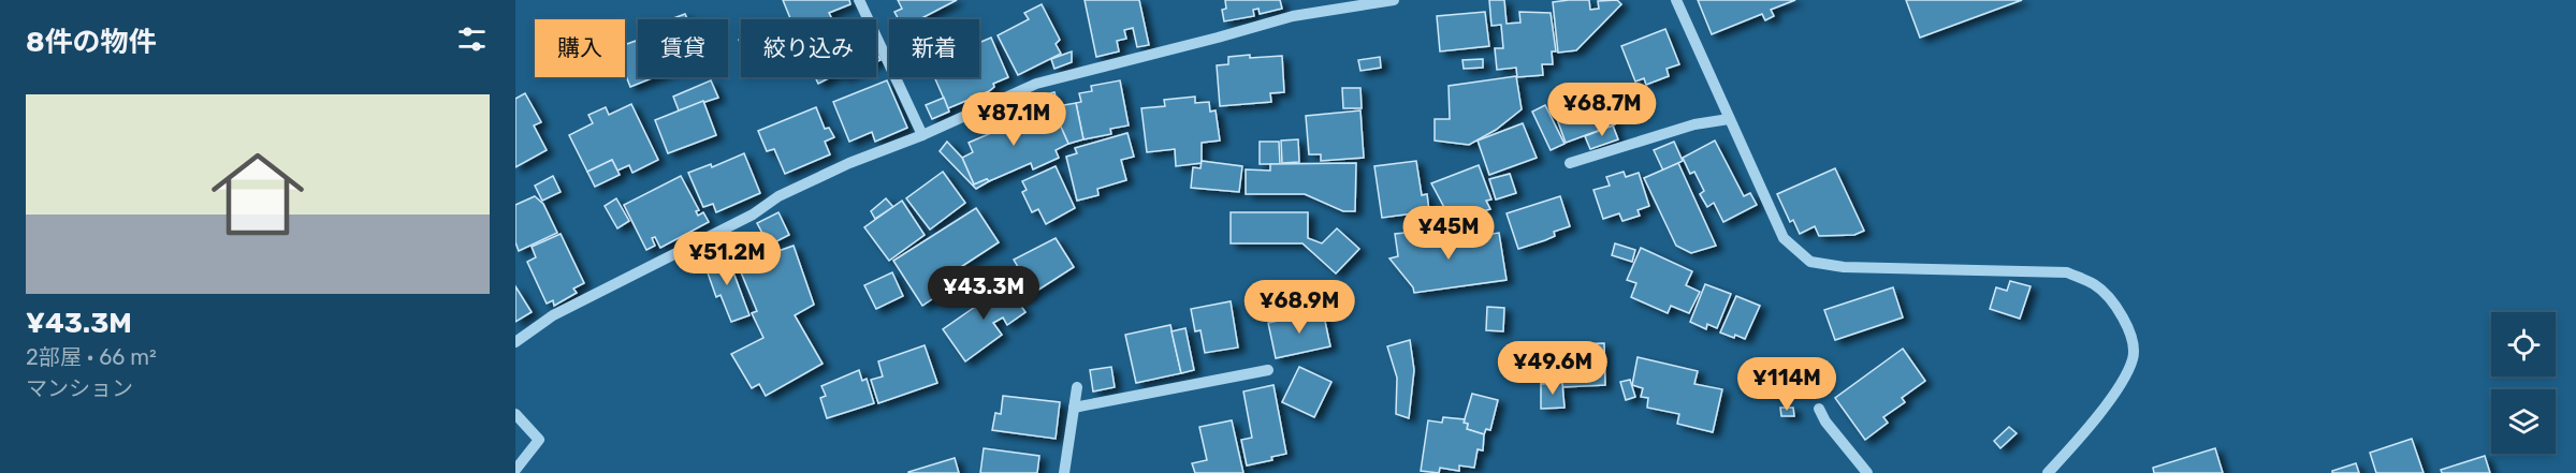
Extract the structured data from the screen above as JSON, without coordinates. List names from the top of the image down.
{
  "page": {
    "heading": "8件の物件",
    "chip": [
      "購入",
      "賃貸",
      "絞り込み",
      "新着"
    ],
    "list": [
      {
        "name": "¥43.3M",
        "note": "2部屋 · 66 m² · マンション"
      }
    ],
    "price": [
      "¥68.7M",
      "¥87.1M",
      "¥45M",
      "¥51.2M",
      "¥43.3M",
      "¥68.9M",
      "¥49.6M",
      "¥114M"
    ]
  }
}
